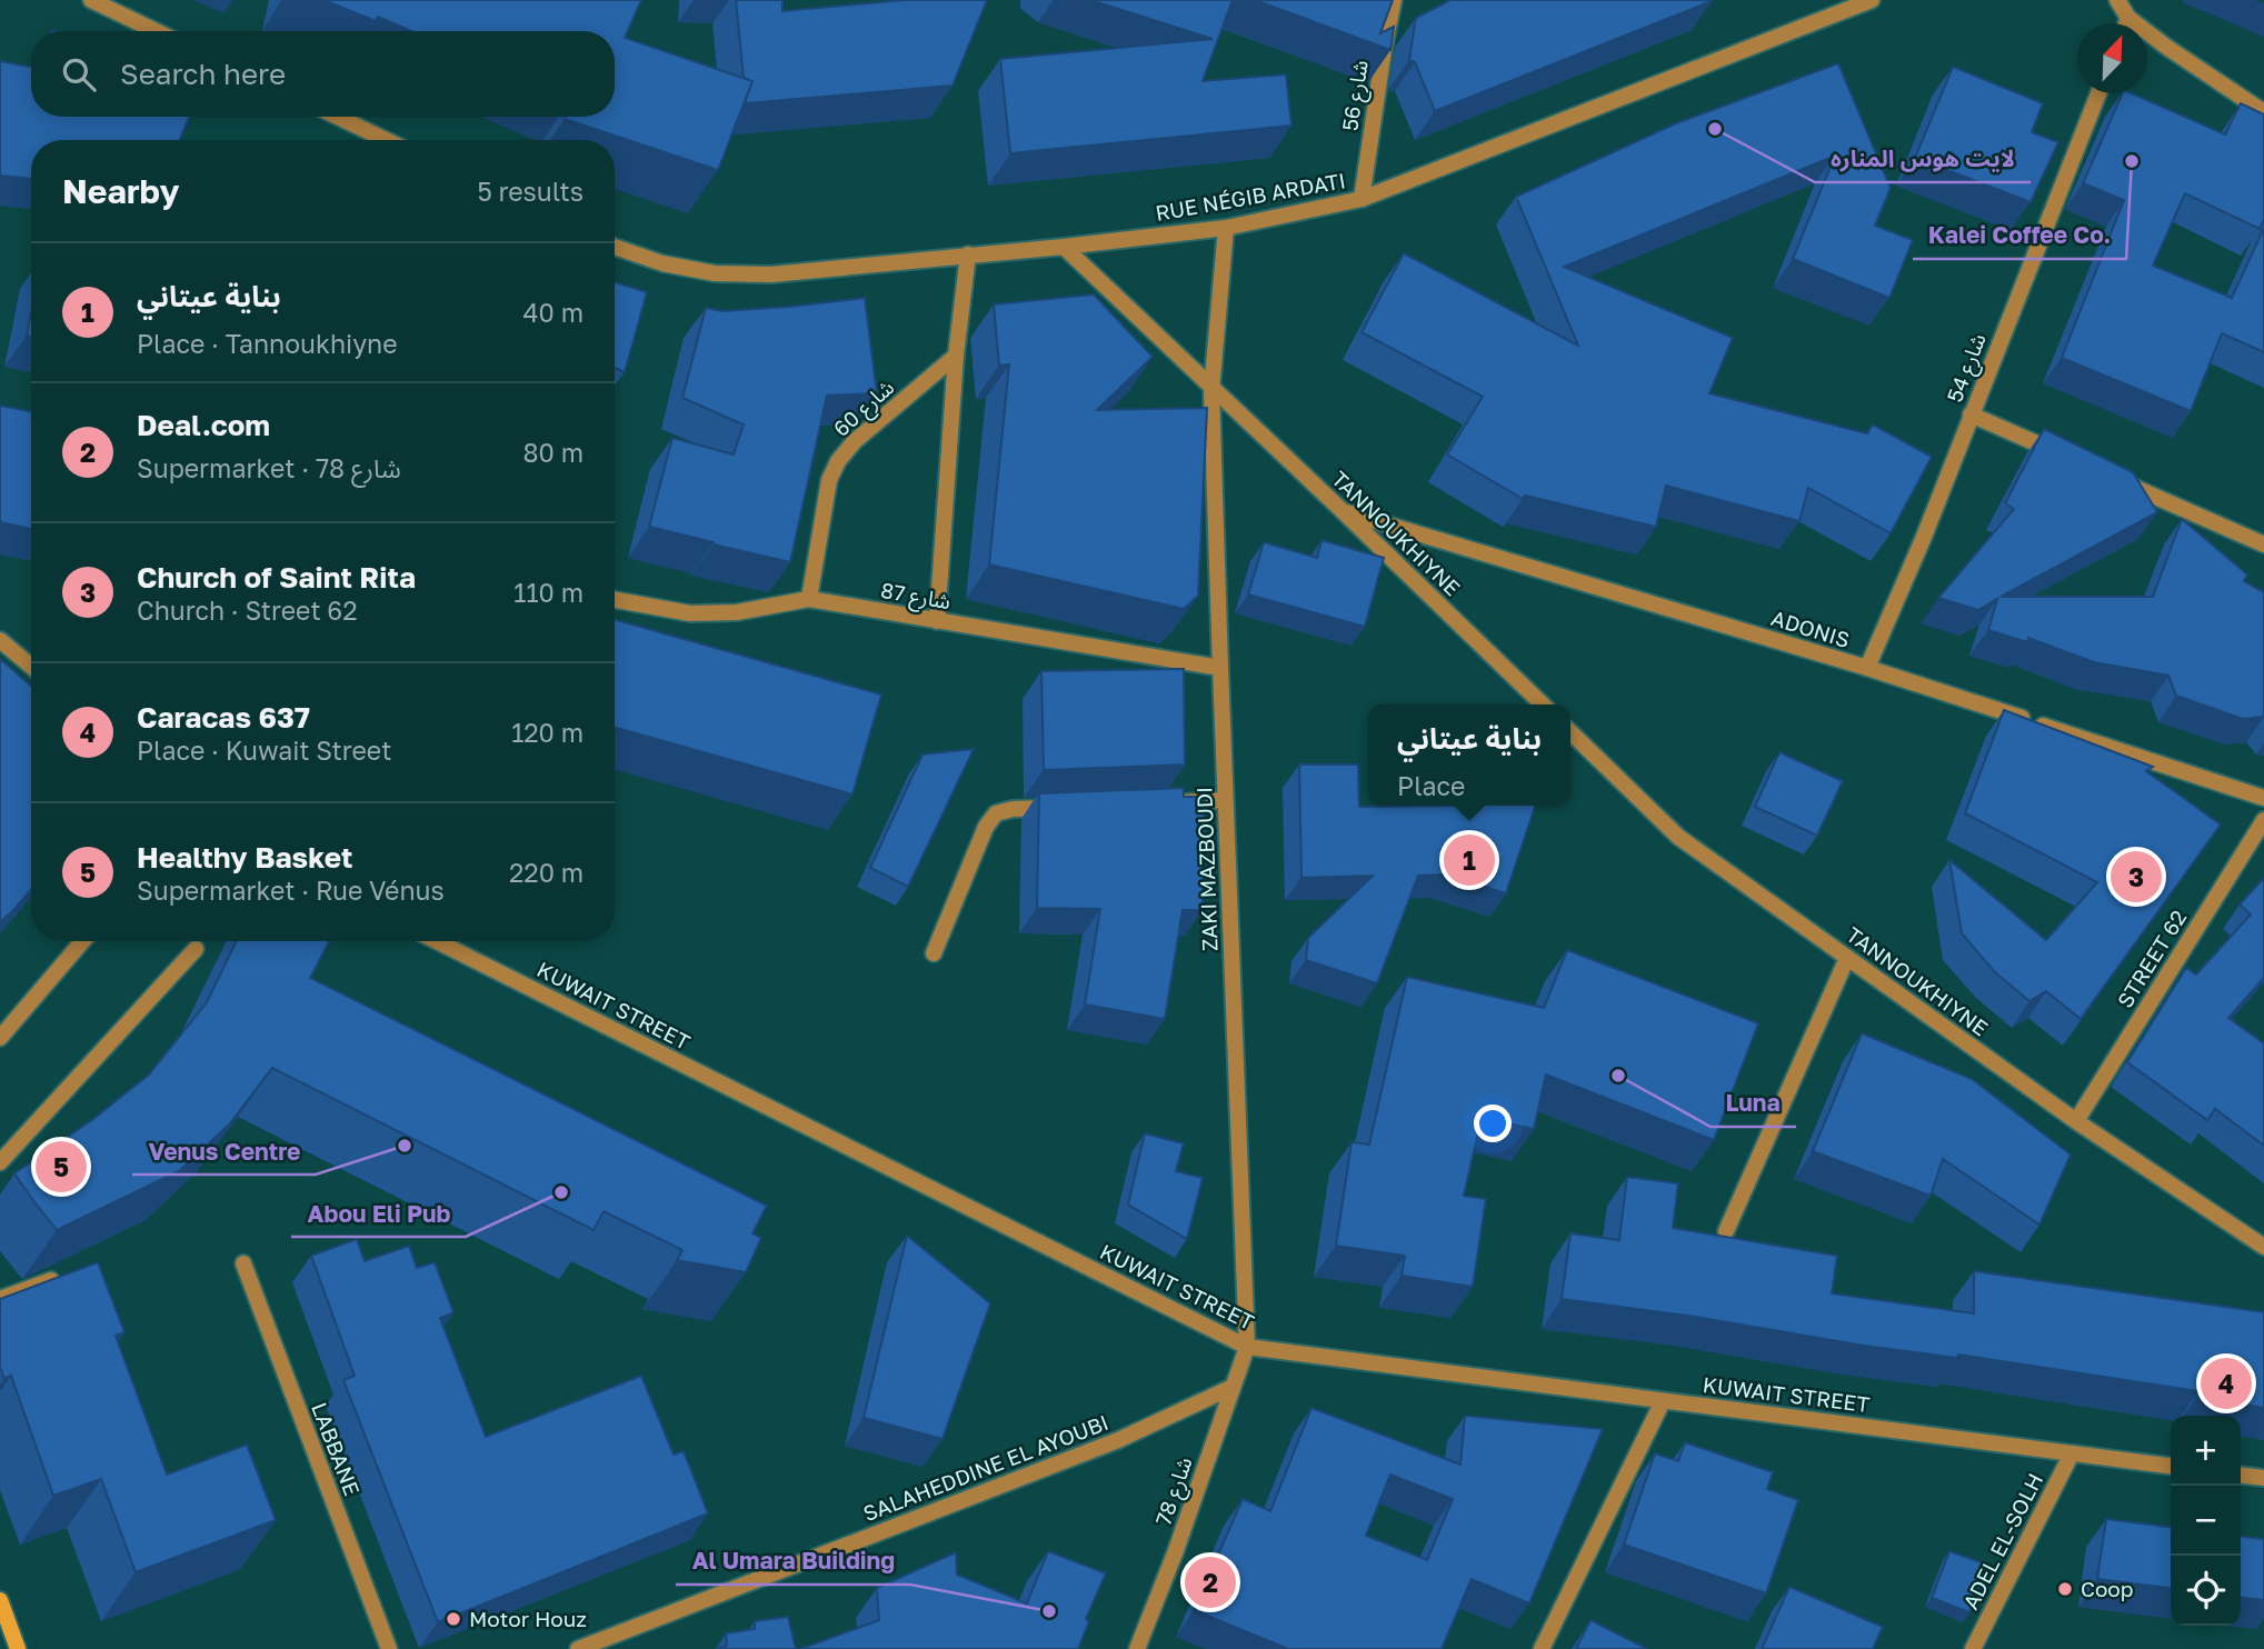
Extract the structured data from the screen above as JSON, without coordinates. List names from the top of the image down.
{
  "streets": {
    "street": [
      "شارع 56",
      "RUE NÉGIB ARDATI",
      "شارع 54",
      "شارع 60",
      "TANNOUKHIYNE",
      "شارع 87",
      "ADONIS",
      "ZAKI MAZBOUDI",
      "STREET 62",
      "KUWAIT STREET",
      "LABBANE",
      "SALAHEDDINE EL AYOUBI",
      "شارع 78",
      "ADEL EL-SOLH"
    ]
  },
  "crossings": [
    ["شارع 56", "RUE NÉGIB ARDATI"],
    ["RUE NÉGIB ARDATI", "ZAKI MAZBOUDI"],
    ["شارع 54", "ADONIS"],
    ["شارع 60", "شارع 87"],
    ["TANNOUKHIYNE", "ADONIS"],
    ["TANNOUKHIYNE", "ZAKI MAZBOUDI"],
    ["TANNOUKHIYNE", "STREET 62"],
    ["شارع 87", "ZAKI MAZBOUDI"],
    ["ZAKI MAZBOUDI", "KUWAIT STREET"],
    ["ZAKI MAZBOUDI", "شارع 78"],
    ["KUWAIT STREET", "شارع 78"],
    ["KUWAIT STREET", "ADEL EL-SOLH"],
    ["SALAHEDDINE EL AYOUBI", "شارع 78"]
  ],
  "places": [
    "لايت هوس المناره",
    "Kalei Coffee Co.",
    "Luna",
    "Venus Centre",
    "Abou Eli Pub",
    "Coop",
    "Al Umara Building",
    "Motor Houz"
  ],
  "north": "top right",
  "page": {
    "search": "Search here",
    "heading": ["Nearby", "5 results"],
    "list": [
      {
        "mark": "1",
        "name": "بناية عيتاني",
        "note": "Place · Tannoukhiyne",
        "value": "40 m"
      },
      {
        "mark": "2",
        "name": "Deal.com",
        "note": "Supermarket · شارع 78",
        "value": "80 m"
      },
      {
        "mark": "3",
        "name": "Church of Saint Rita",
        "note": "Church · Street 62",
        "value": "110 m"
      },
      {
        "mark": "4",
        "name": "Caracas 637",
        "note": "Place · Kuwait Street",
        "value": "120 m"
      },
      {
        "mark": "5",
        "name": "Healthy Basket",
        "note": "Supermarket · Rue Vénus",
        "value": "220 m"
      }
    ],
    "popup": ["بناية عيتاني", "Place"],
    "pins": [
      "1",
      "3",
      "5",
      "4",
      "2"
    ],
    "map_buttons": ["+", "−"]
  }
}
